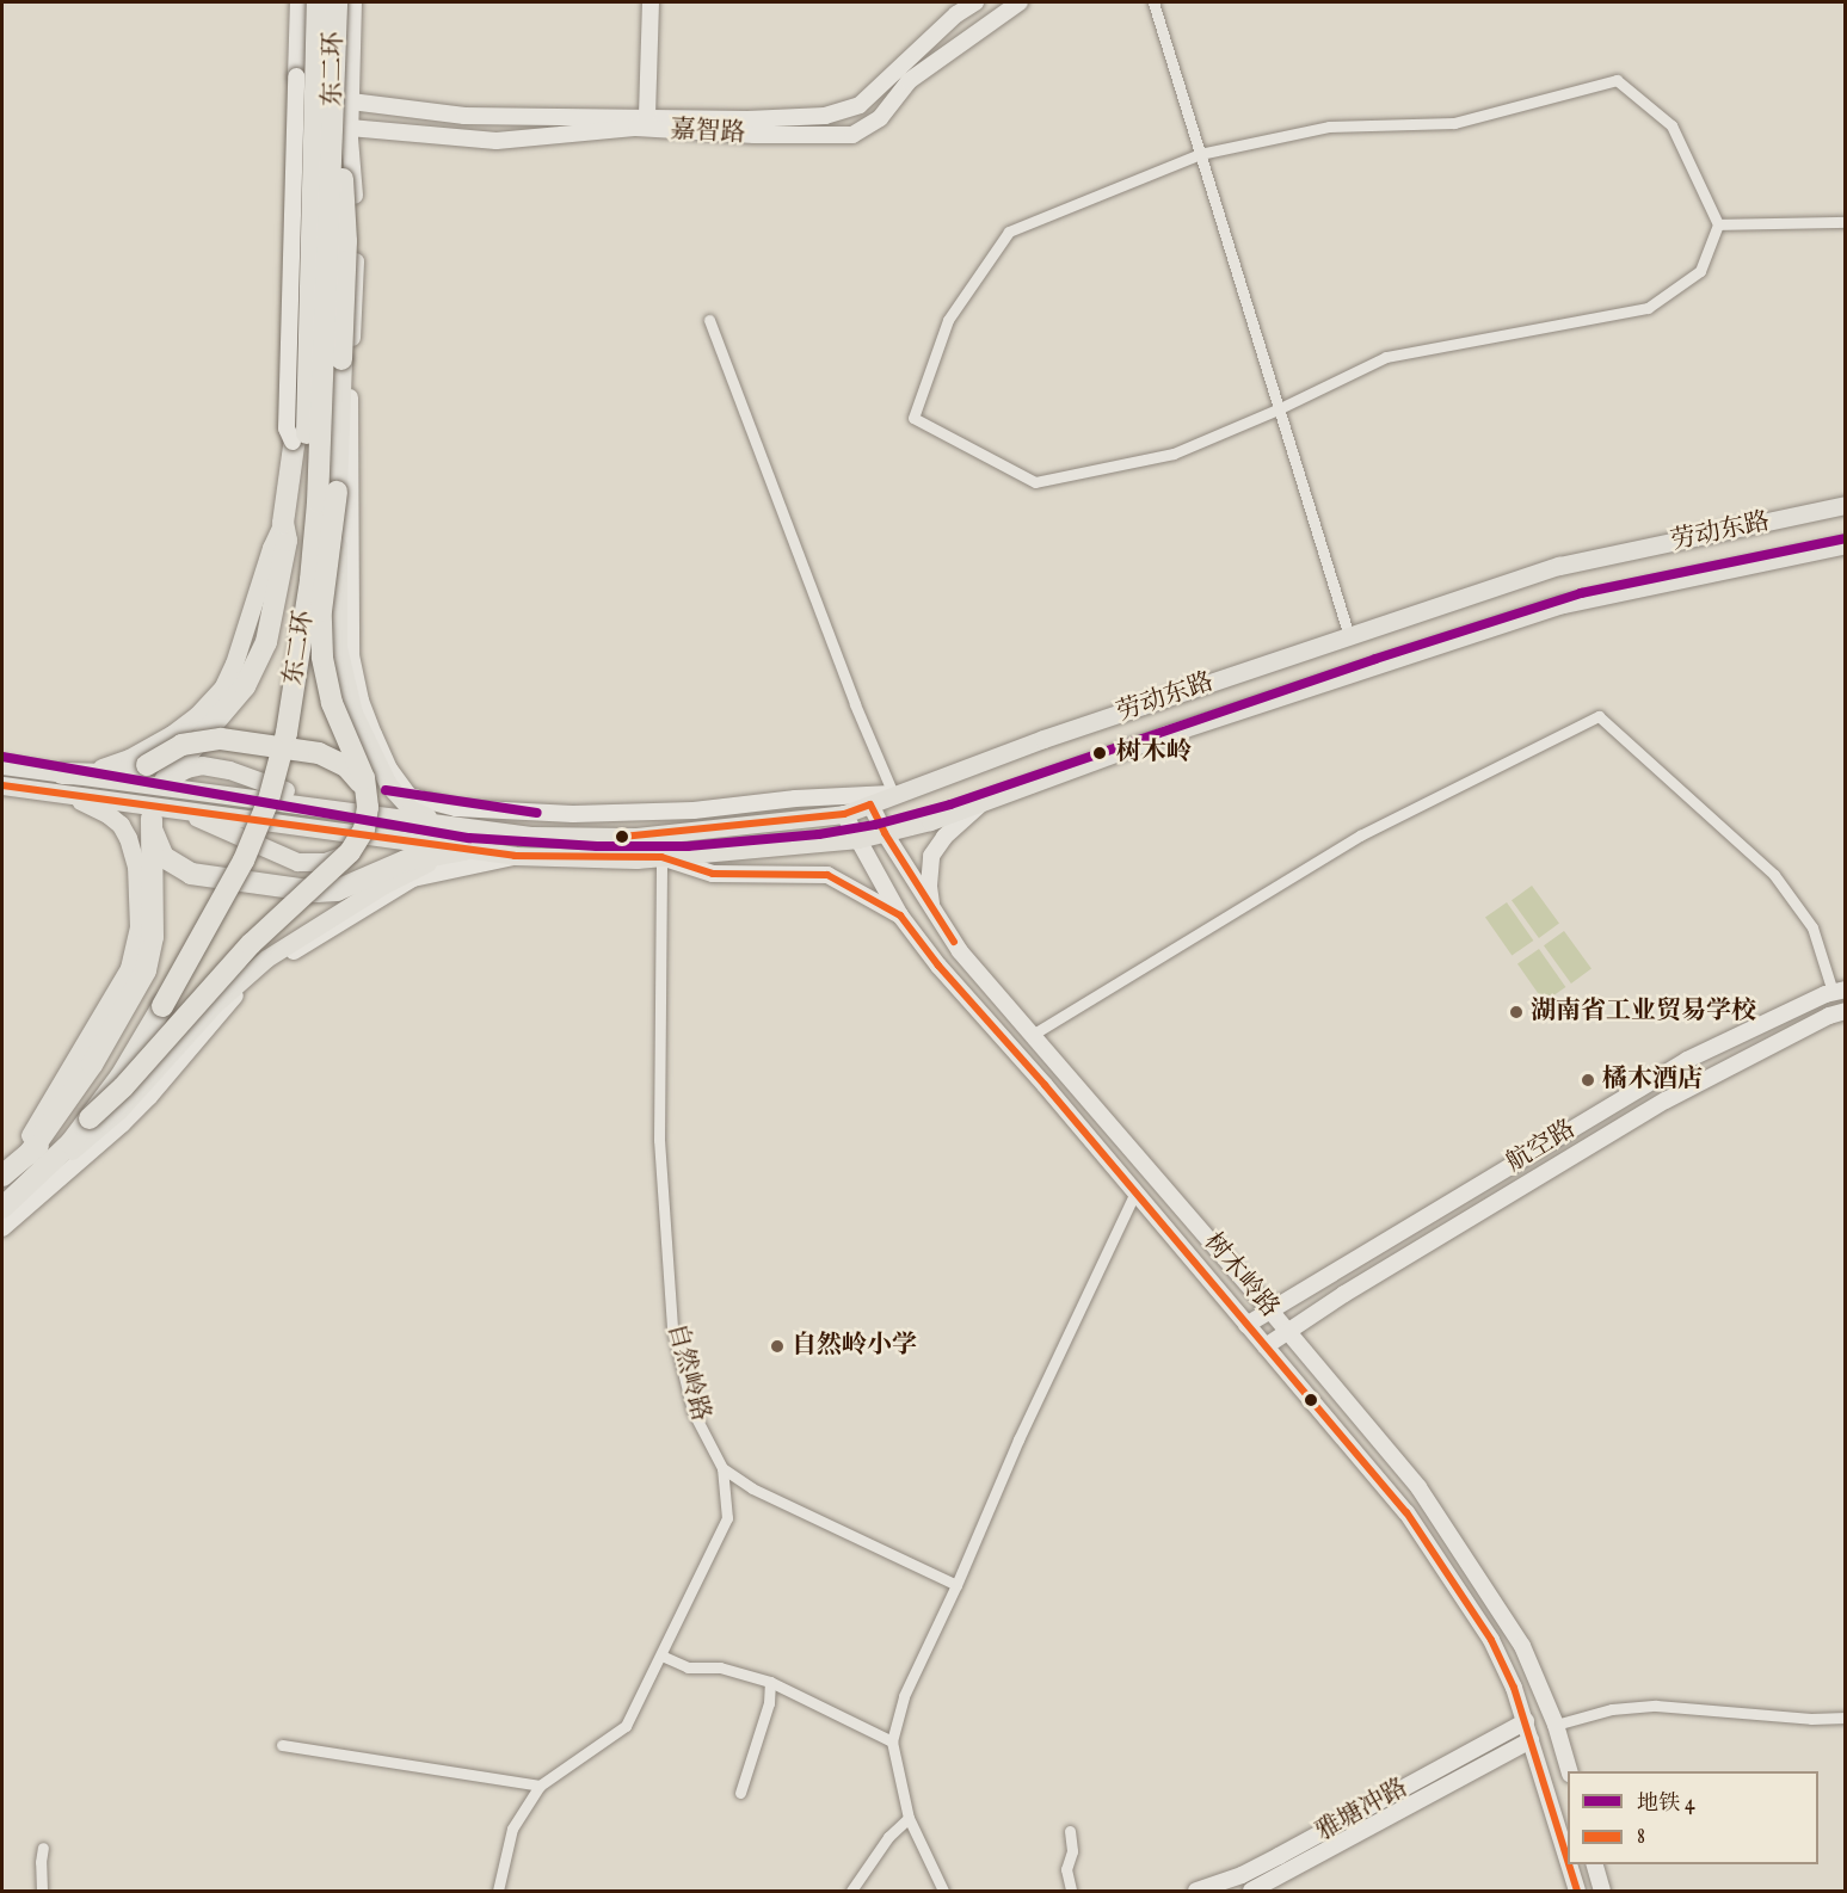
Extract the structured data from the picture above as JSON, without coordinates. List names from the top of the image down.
{
  "streets": {
    "highway": ["东二环"],
    "main road": ["劳动东路"],
    "street": [
      "嘉智路",
      "航空路",
      "树木岭路",
      "自然岭路",
      "雅塘冲路"
    ]
  },
  "crossings": [
    ["东二环", "嘉智路"],
    ["劳动东路", "树木岭路"],
    ["劳动东路", "自然岭路"],
    ["航空路", "树木岭路"],
    ["树木岭路", "雅塘冲路"]
  ],
  "places": [
    "树木岭",
    "湖南省工业贸易学校",
    "橘木酒店",
    "自然岭小学"
  ],
  "lines": ["metro line 4", "transit line 8"],
  "legend": ["地铁 4", "8"]
}
